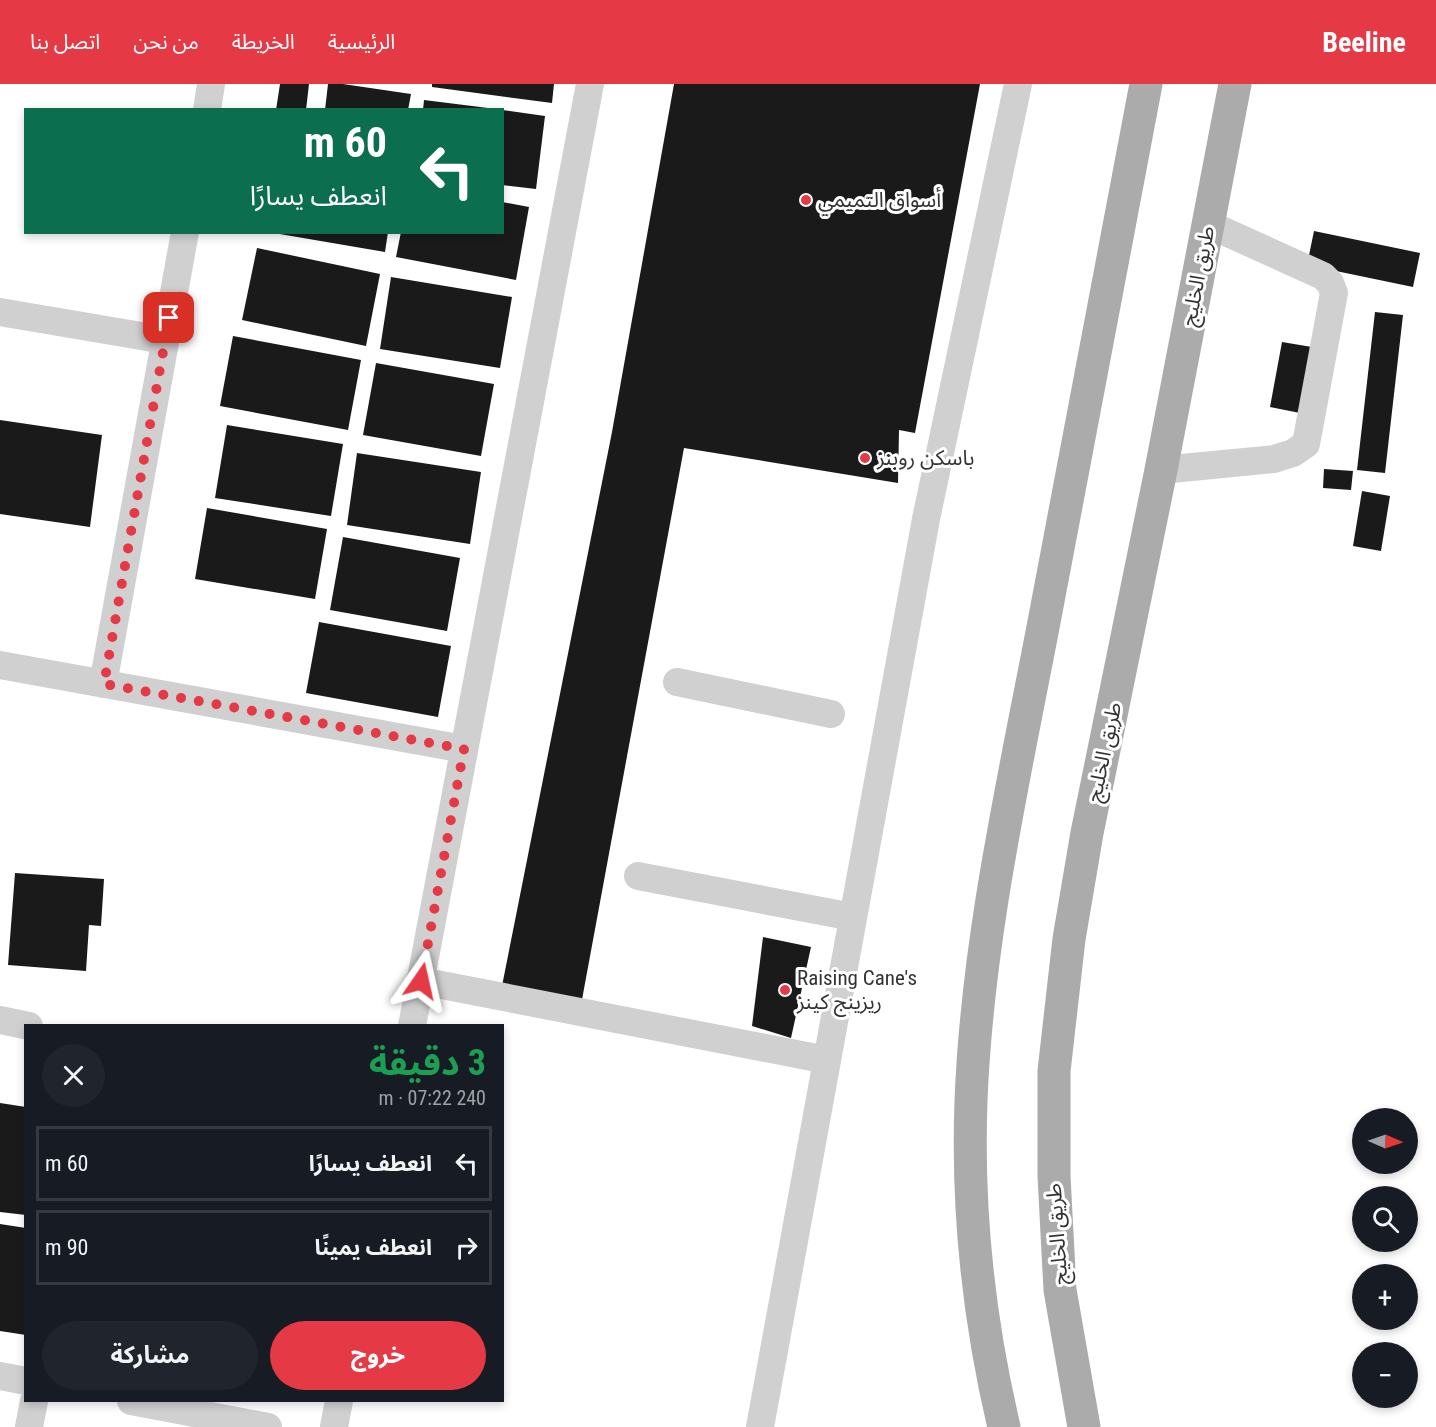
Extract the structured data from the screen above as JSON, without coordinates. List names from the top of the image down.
{
  "streets": {
    "main road": ["طريق الخليج"]
  },
  "places": ["أسواق التميمي", "باسكن روبنز", "Raising Cane's ريزينج كينز"],
  "north": "right",
  "page": {
    "header": "Beeline",
    "nav": [
      "الرئيسية",
      "الخريطة",
      "من نحن",
      "اتصل بنا"
    ],
    "turn": ["60 m", "انعطف يسارًا"],
    "heading": ["3 دقيقة", "240 m · 07:22"],
    "map_buttons": ["+", "−"],
    "list": [
      {
        "name": "انعطف يسارًا",
        "value": "60 m"
      },
      {
        "name": "انعطف يمينًا",
        "value": "90 m"
      }
    ],
    "buttons": ["خروج", "مشاركة"]
  }
}
